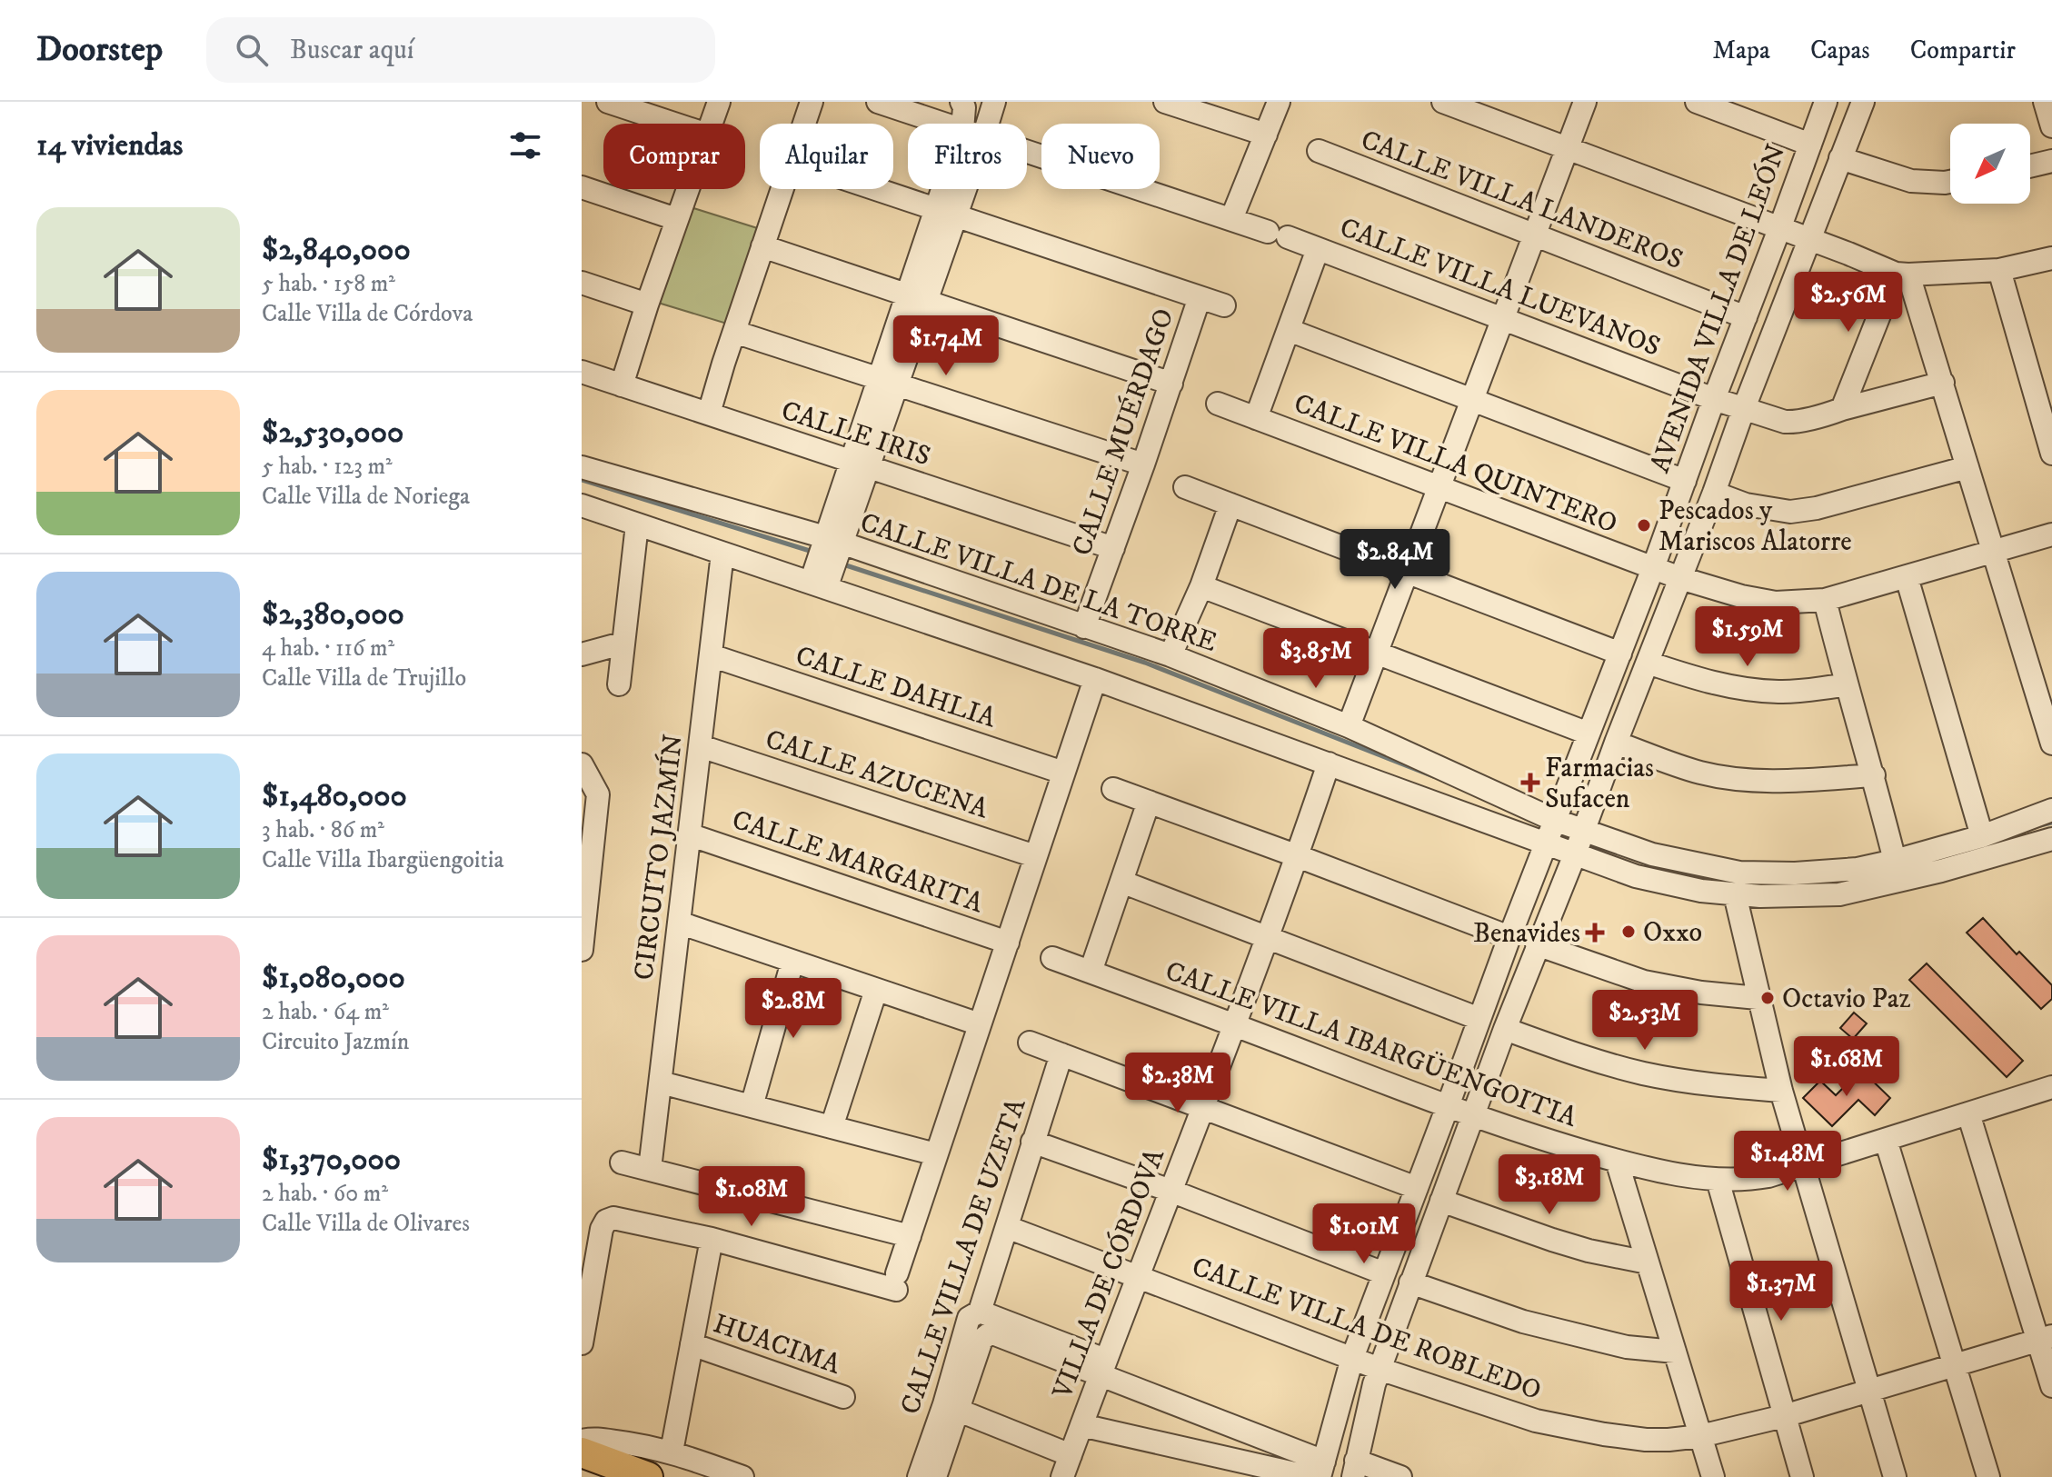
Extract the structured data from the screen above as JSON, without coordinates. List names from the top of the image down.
{
  "streets": {
    "street": [
      "CALLE VILLA LANDEROS",
      "CALLE VILLA LUEVANOS",
      "AVENIDA VILLA DE LEÓN",
      "CALLE MUÉRDAGO",
      "CALLE IRIS",
      "CALLE VILLA QUINTERO",
      "CALLE VILLA DE LA TORRE",
      "CALLE DAHLIA",
      "CALLE AZUCENA",
      "CIRCUITO JAZMÍN",
      "CALLE MARGARITA",
      "CALLE VILLA IBARGÜENGOITIA",
      "CALLE VILLA DE UZETA",
      "VILLA DE CÓRDOVA",
      "CALLE VILLA DE ROBLEDO",
      "HUACIMA"
    ]
  },
  "crossings": [
    ["CALLE VILLA LANDEROS", "AVENIDA VILLA DE LEÓN"],
    ["CALLE VILLA LUEVANOS", "AVENIDA VILLA DE LEÓN"],
    ["AVENIDA VILLA DE LEÓN", "CALLE VILLA QUINTERO"],
    ["AVENIDA VILLA DE LEÓN", "CALLE VILLA DE LA TORRE"],
    ["AVENIDA VILLA DE LEÓN", "CALLE VILLA IBARGÜENGOITIA"],
    ["AVENIDA VILLA DE LEÓN", "CALLE VILLA DE ROBLEDO"],
    ["CALLE MUÉRDAGO", "CALLE IRIS"],
    ["CALLE MUÉRDAGO", "CALLE VILLA DE LA TORRE"],
    ["CALLE DAHLIA", "CIRCUITO JAZMÍN"],
    ["CALLE AZUCENA", "CIRCUITO JAZMÍN"],
    ["CIRCUITO JAZMÍN", "CALLE MARGARITA"],
    ["CALLE VILLA IBARGÜENGOITIA", "VILLA DE CÓRDOVA"],
    ["CALLE VILLA DE UZETA", "VILLA DE CÓRDOVA"],
    ["CALLE VILLA DE UZETA", "CALLE VILLA DE ROBLEDO"],
    ["VILLA DE CÓRDOVA", "CALLE VILLA DE ROBLEDO"]
  ],
  "places": {
    "other": ["Pescados y Mariscos Alatorre", "Oxxo", "Octavio Paz"],
    "health": ["Farmacias Sufacen", "Benavides"]
  },
  "north": "bottom left",
  "page": {
    "header": "Doorstep",
    "search": "Buscar aquí",
    "nav": ["Mapa", "Capas", "Compartir"],
    "heading": "14 viviendas",
    "chip": [
      "Comprar",
      "Alquilar",
      "Filtros",
      "Nuevo"
    ],
    "list": [
      {
        "name": "$2,840,000",
        "note": "5 hab. · 158 m² · Calle Villa de Córdova"
      },
      {
        "name": "$2,530,000",
        "note": "5 hab. · 123 m² · Calle Villa de Noriega"
      },
      {
        "name": "$2,380,000",
        "note": "4 hab. · 116 m² · Calle Villa de Trujillo"
      },
      {
        "name": "$1,480,000",
        "note": "3 hab. · 86 m² · Calle Villa Ibargüengoitia"
      },
      {
        "name": "$1,080,000",
        "note": "2 hab. · 64 m² · Circuito Jazmín"
      },
      {
        "name": "$1,370,000",
        "note": "2 hab. · 60 m² · Calle Villa de Olivares"
      }
    ],
    "price": [
      "$2.56M",
      "$1.74M",
      "$2.84M",
      "$1.59M",
      "$3.85M",
      "$2.8M",
      "$2.53M",
      "$1.68M",
      "$2.38M",
      "$1.48M",
      "$3.18M",
      "$1.08M",
      "$1.01M",
      "$1.37M"
    ]
  }
}
